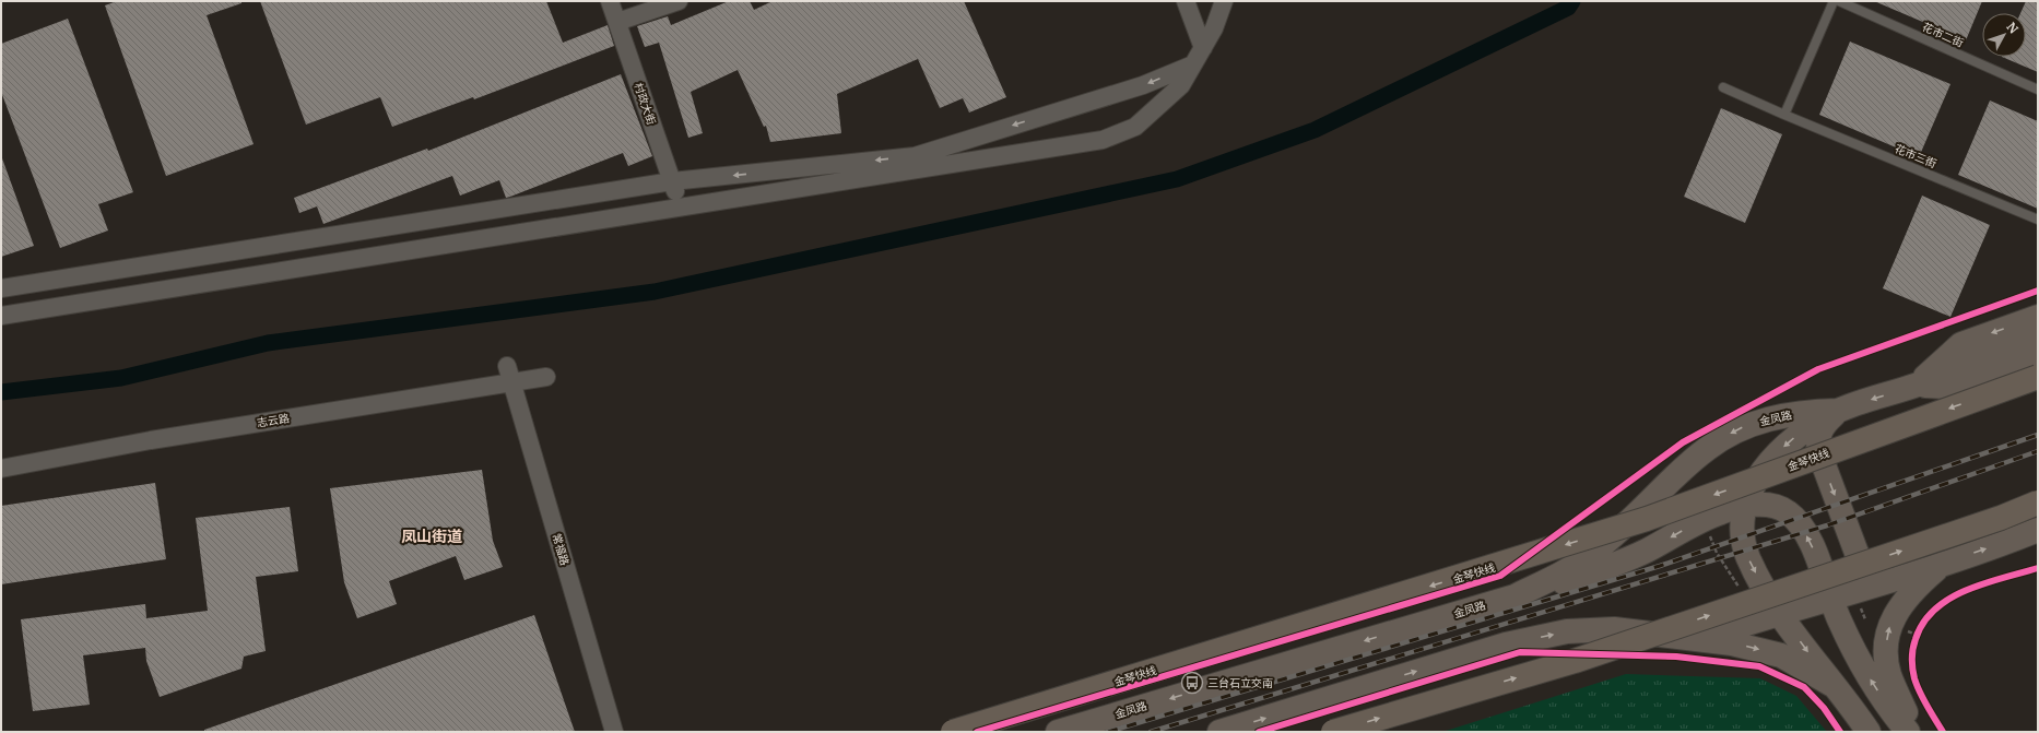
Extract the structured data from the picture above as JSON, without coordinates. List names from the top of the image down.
{
  "streets": {
    "highway": ["金琴快线"],
    "main road": ["金凤路"],
    "street": ["村政大街", "志云路", "常福路"],
    "lane": ["花市二街", "花市三街"]
  },
  "crossings": [
    ["志云路", "常福路"]
  ],
  "districts": ["凤山街道"],
  "places": {
    "bus stop": ["三台石立交南"]
  },
  "north": "top right"
}
